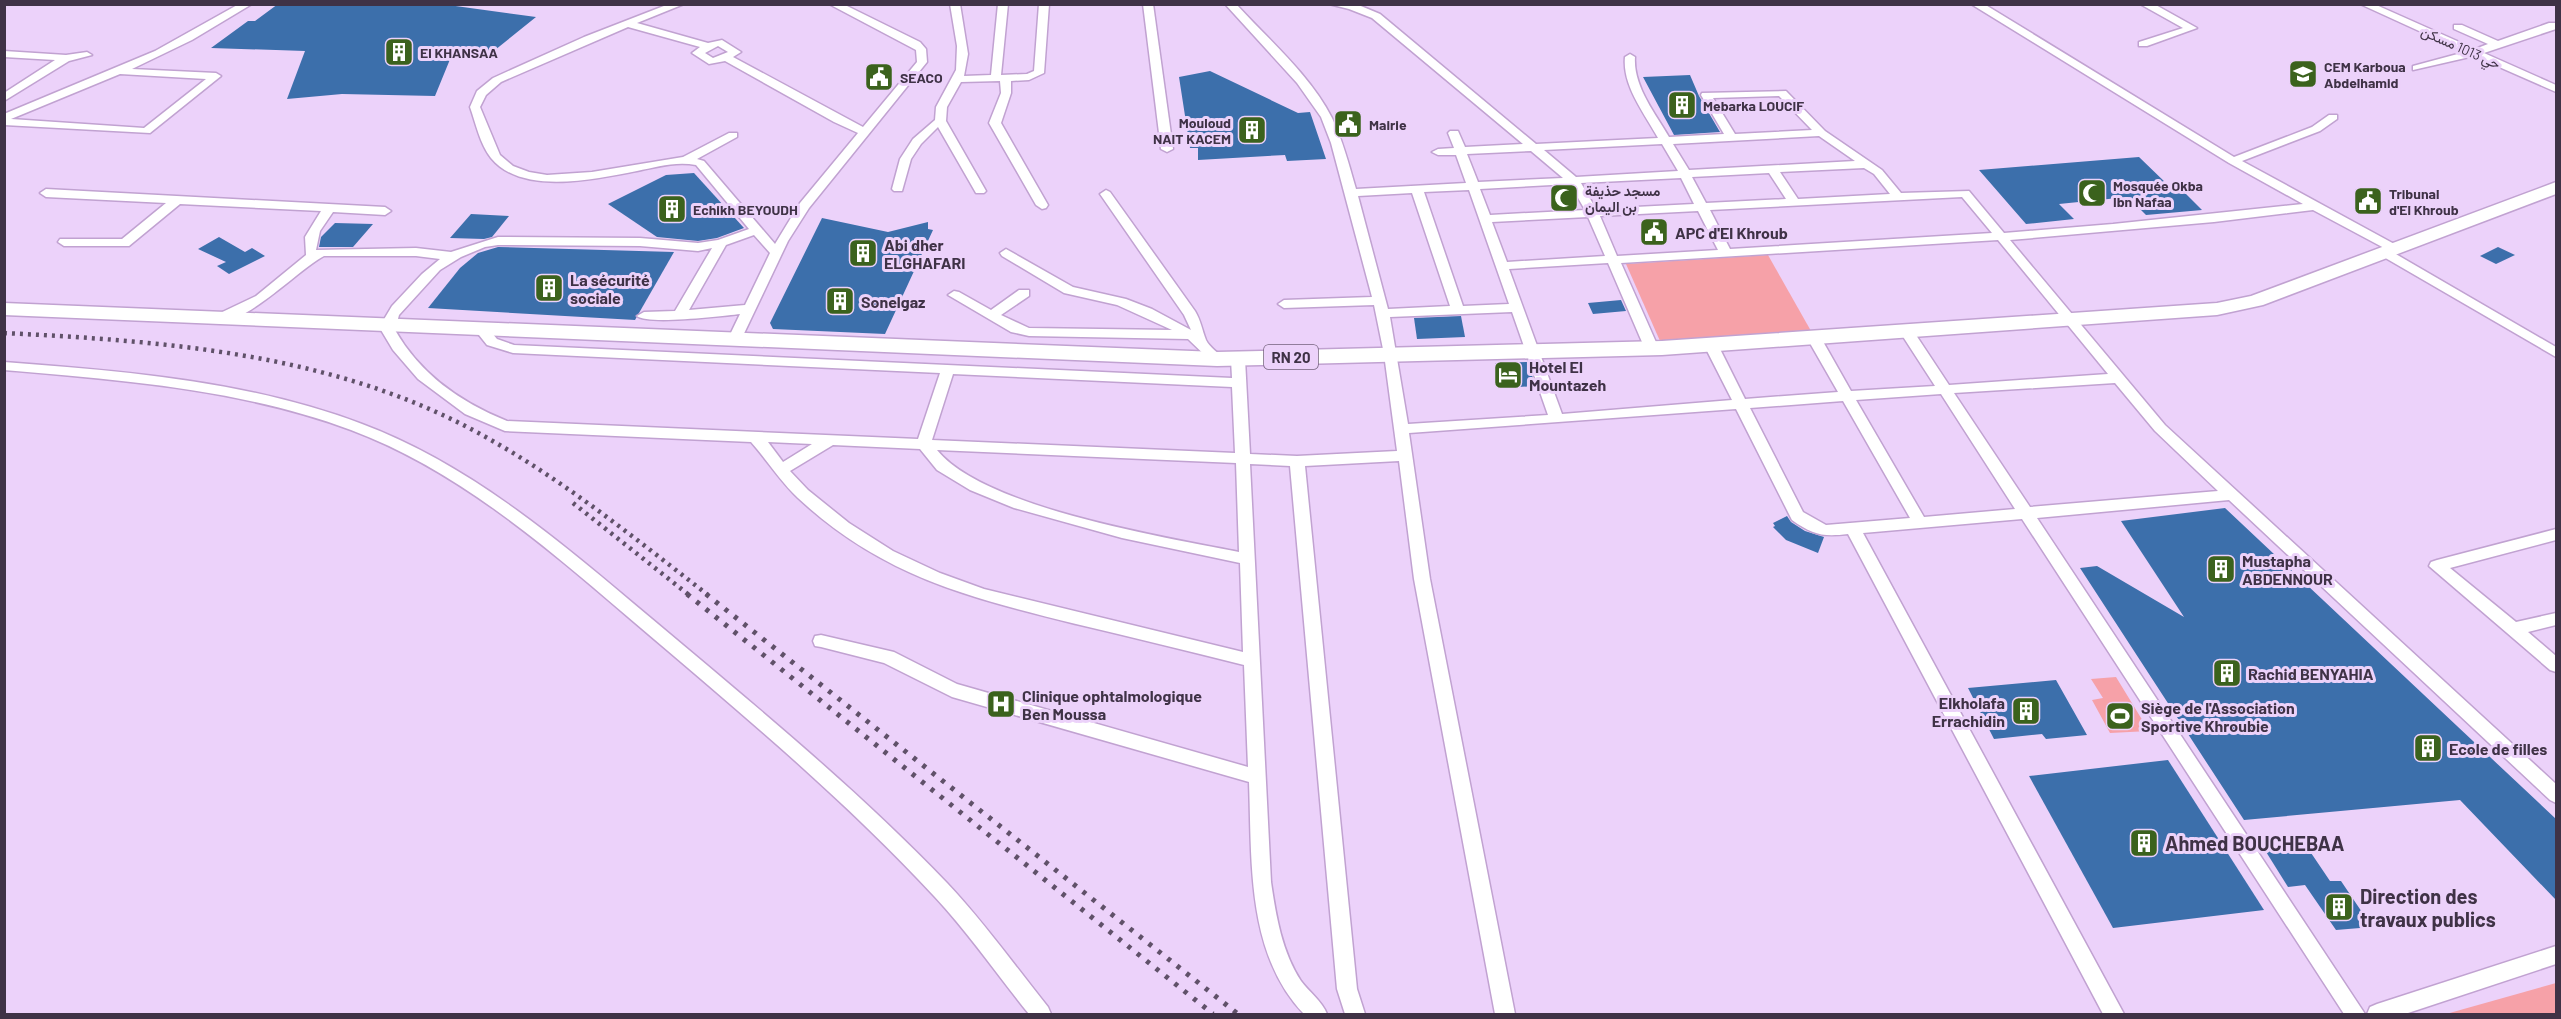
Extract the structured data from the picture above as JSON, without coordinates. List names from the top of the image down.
{
  "streets": {
    "main road": ["RN 20"],
    "street": ["حي 1013 مسكن"]
  },
  "places": {
    "building": [
      "El KHANSAA",
      "Mebarka LOUCIF",
      "Mouloud NAIT KACEM",
      "Echikh BEYOUDH",
      "Abi dher ELGHAFARI",
      "La sécurité sociale",
      "Sonelgaz",
      "Mustapha ABDENNOUR",
      "Rachid BENYAHIA",
      "Elkholafa Errachidin",
      "Ecole de filles",
      "Ahmed BOUCHEBAA",
      "Direction des travaux publics"
    ],
    "school or university": ["CEM Karboua Abdelhamid"],
    "public building": [
      "SEACO",
      "Mairie",
      "Tribunal d'El Khroub",
      "APC d'El Khroub"
    ],
    "mosque": ["Mosquée Okba Ibn Nafaa", "مسجد حذيفة بن اليمان"],
    "hotel": ["Hotel El Mountazeh"],
    "hospital": ["Clinique ophtalmologique Ben Moussa"],
    "sports": ["Siège de l'Association Sportive Khroubie"]
  }
}
